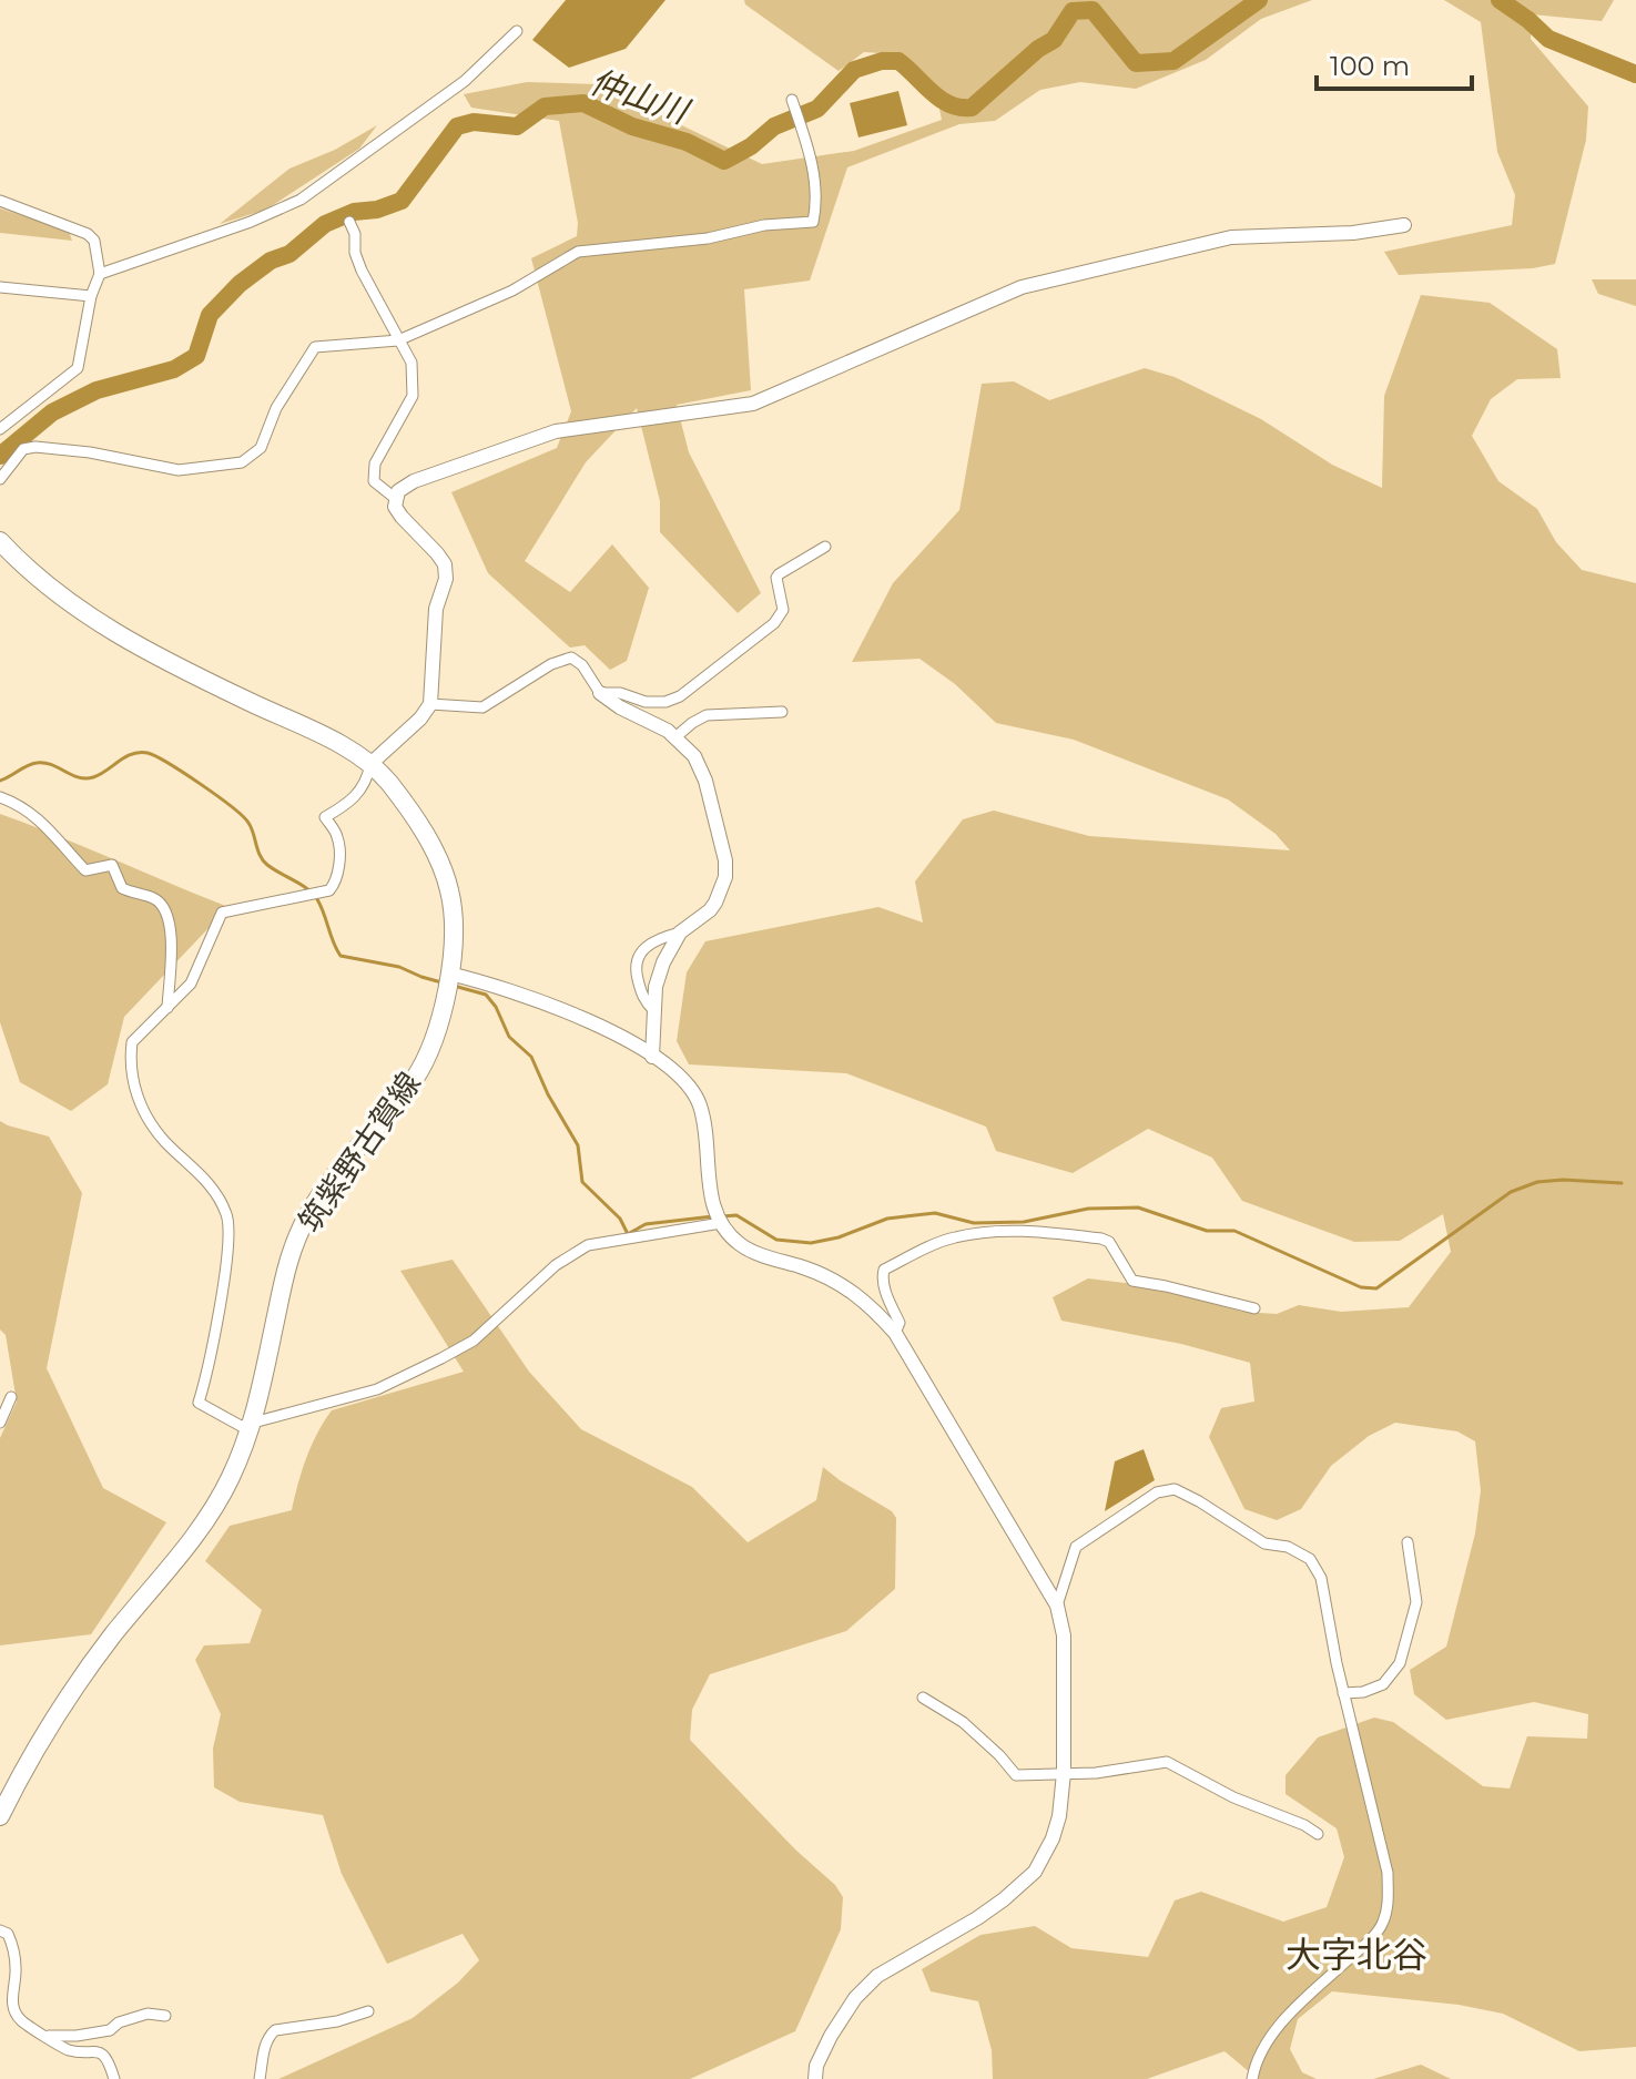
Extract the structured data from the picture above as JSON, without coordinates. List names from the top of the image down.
{
  "streets": {
    "main road": ["筑紫野古賀線"]
  },
  "districts": ["大字北谷"],
  "water": ["仲山川"],
  "scale_bar": "100 m"
}
